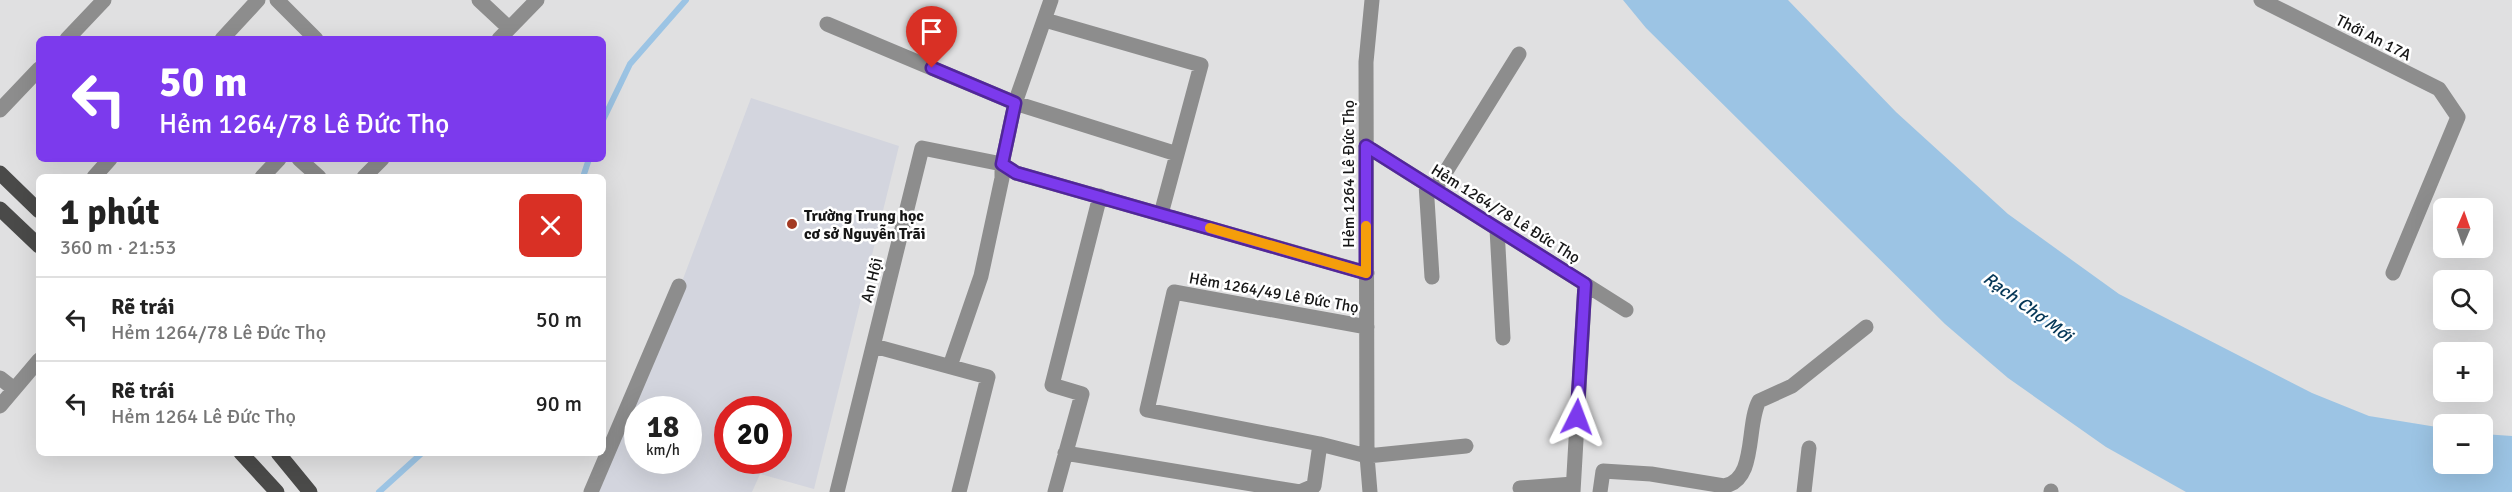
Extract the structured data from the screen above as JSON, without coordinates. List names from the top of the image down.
{
  "streets": {
    "street": [
      "Thới An 17A",
      "Hẻm 1264 Lê Đức Thọ",
      "Hẻm 1264/78 Lê Đức Thọ",
      "An Hội",
      "Hẻm 1264/49 Lê Đức Thọ"
    ]
  },
  "crossings": [
    ["Hẻm 1264 Lê Đức Thọ", "Hẻm 1264/78 Lê Đức Thọ"],
    ["Hẻm 1264 Lê Đức Thọ", "Hẻm 1264/49 Lê Đức Thọ"]
  ],
  "water": ["Rạch Chợ Mới"],
  "places": ["Trường Trung học cơ sở Nguyễn Trãi"],
  "north": "top",
  "page": {
    "turn": ["50 m", "Hẻm 1264/78 Lê Đức Thọ"],
    "heading": ["1 phút", "360 m · 21:53"],
    "map_buttons": ["+", "−"],
    "list": [
      {
        "name": "Rẽ trái",
        "note": "Hẻm 1264/78 Lê Đức Thọ",
        "value": "50 m"
      },
      {
        "name": "Rẽ trái",
        "note": "Hẻm 1264 Lê Đức Thọ",
        "value": "90 m"
      }
    ],
    "speed": "18 km/h",
    "limit": "20"
  }
}
